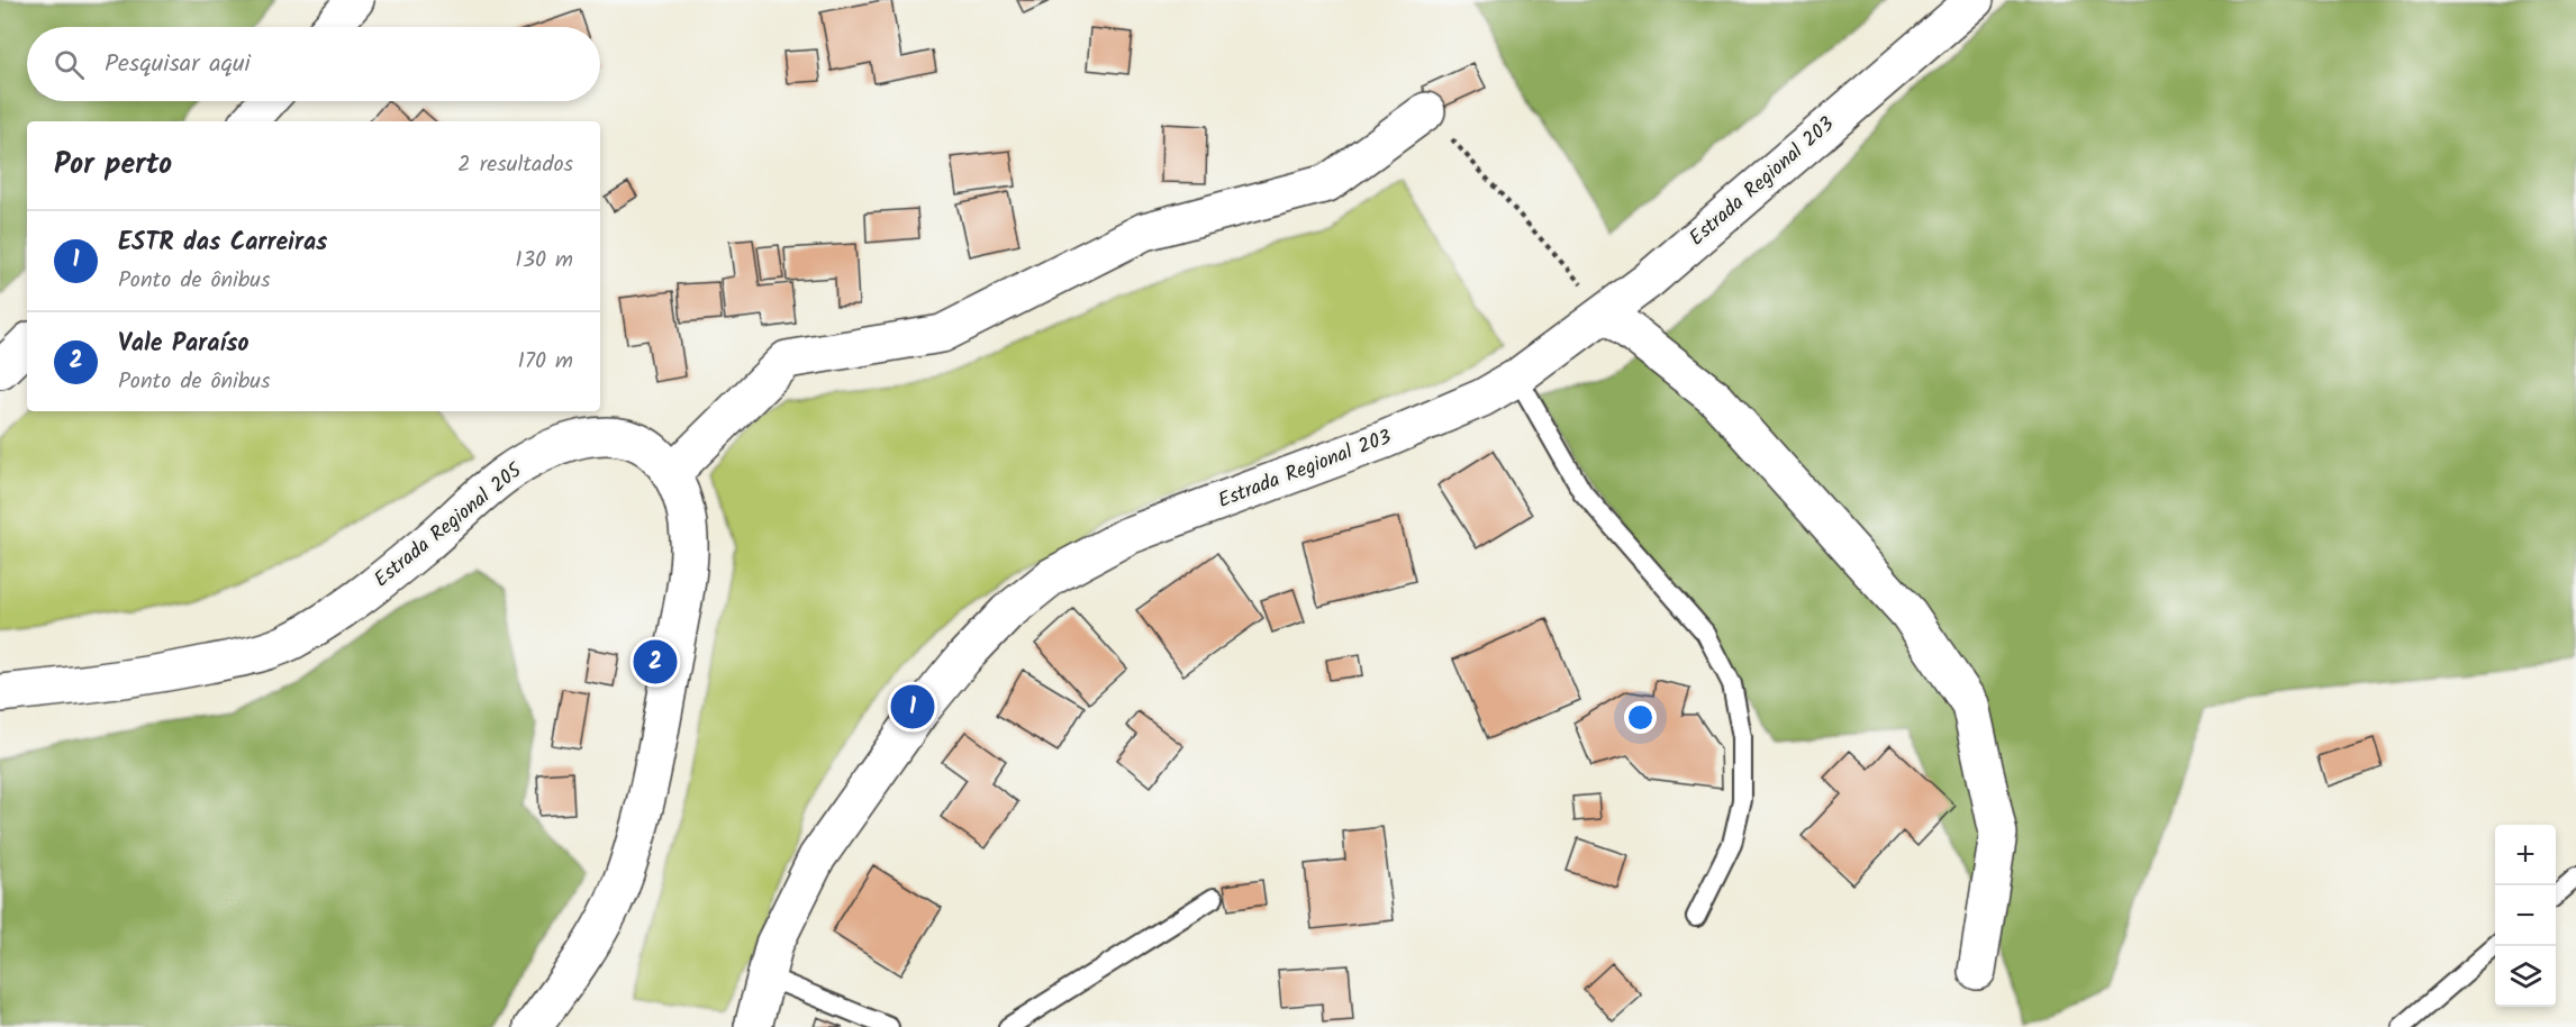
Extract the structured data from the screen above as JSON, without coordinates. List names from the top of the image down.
{
  "streets": {
    "main road": ["Estrada Regional 203", "Estrada Regional 205"]
  },
  "page": {
    "search": "Pesquisar aqui",
    "heading": ["Por perto", "2 resultados"],
    "list": [
      {
        "mark": "1",
        "name": "ESTR das Carreiras",
        "note": "Ponto de ônibus",
        "value": "130 m"
      },
      {
        "mark": "2",
        "name": "Vale Paraíso",
        "note": "Ponto de ônibus",
        "value": "170 m"
      }
    ],
    "pins": ["2", "1"],
    "map_buttons": ["+", "−"]
  }
}
